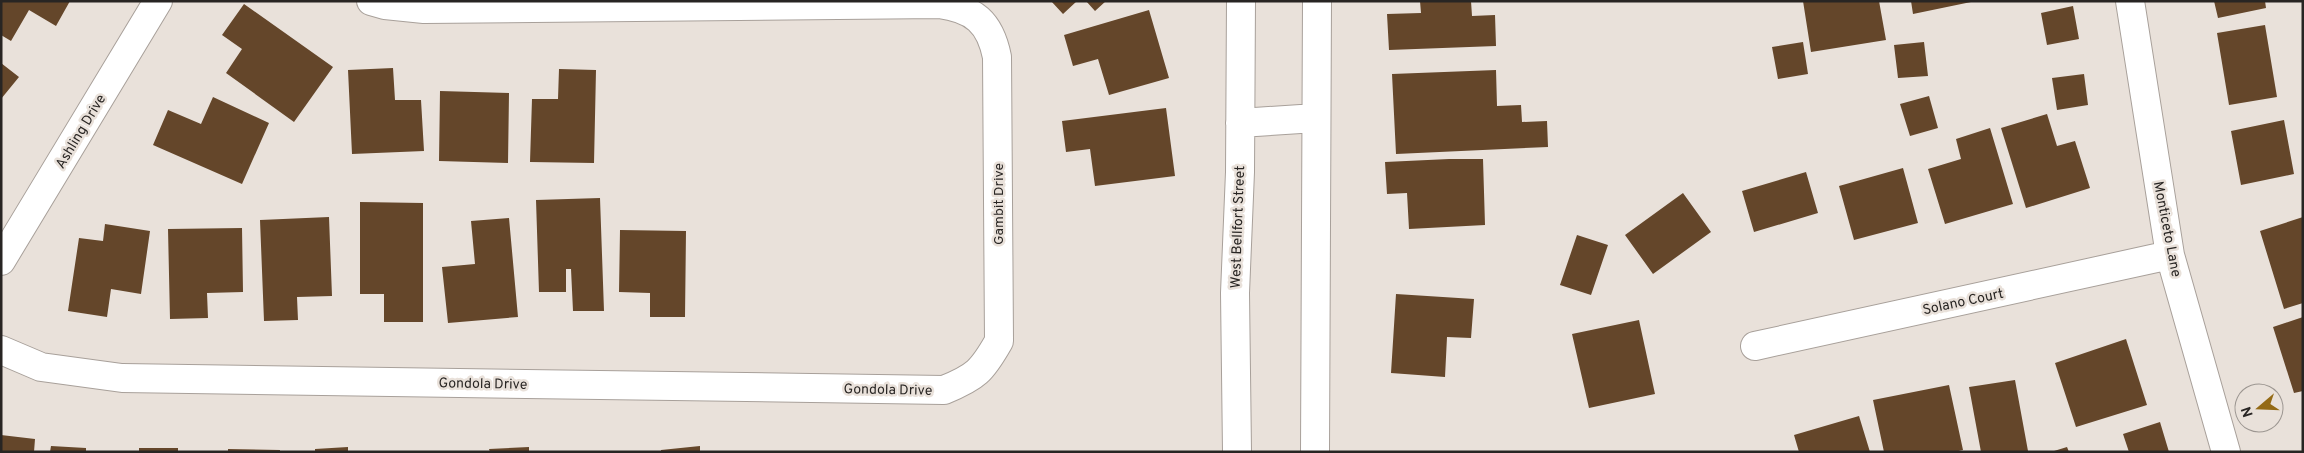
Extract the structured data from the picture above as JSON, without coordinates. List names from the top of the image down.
{
  "streets": {
    "street": [
      "Ashling Drive",
      "Gambit Drive",
      "West Bellfort Street",
      "Monticeto Lane",
      "Solano Court",
      "Gondola Drive"
    ]
  },
  "crossings": [
    ["Gambit Drive", "Gondola Drive"],
    ["Monticeto Lane", "Solano Court"]
  ],
  "north": "left"
}
